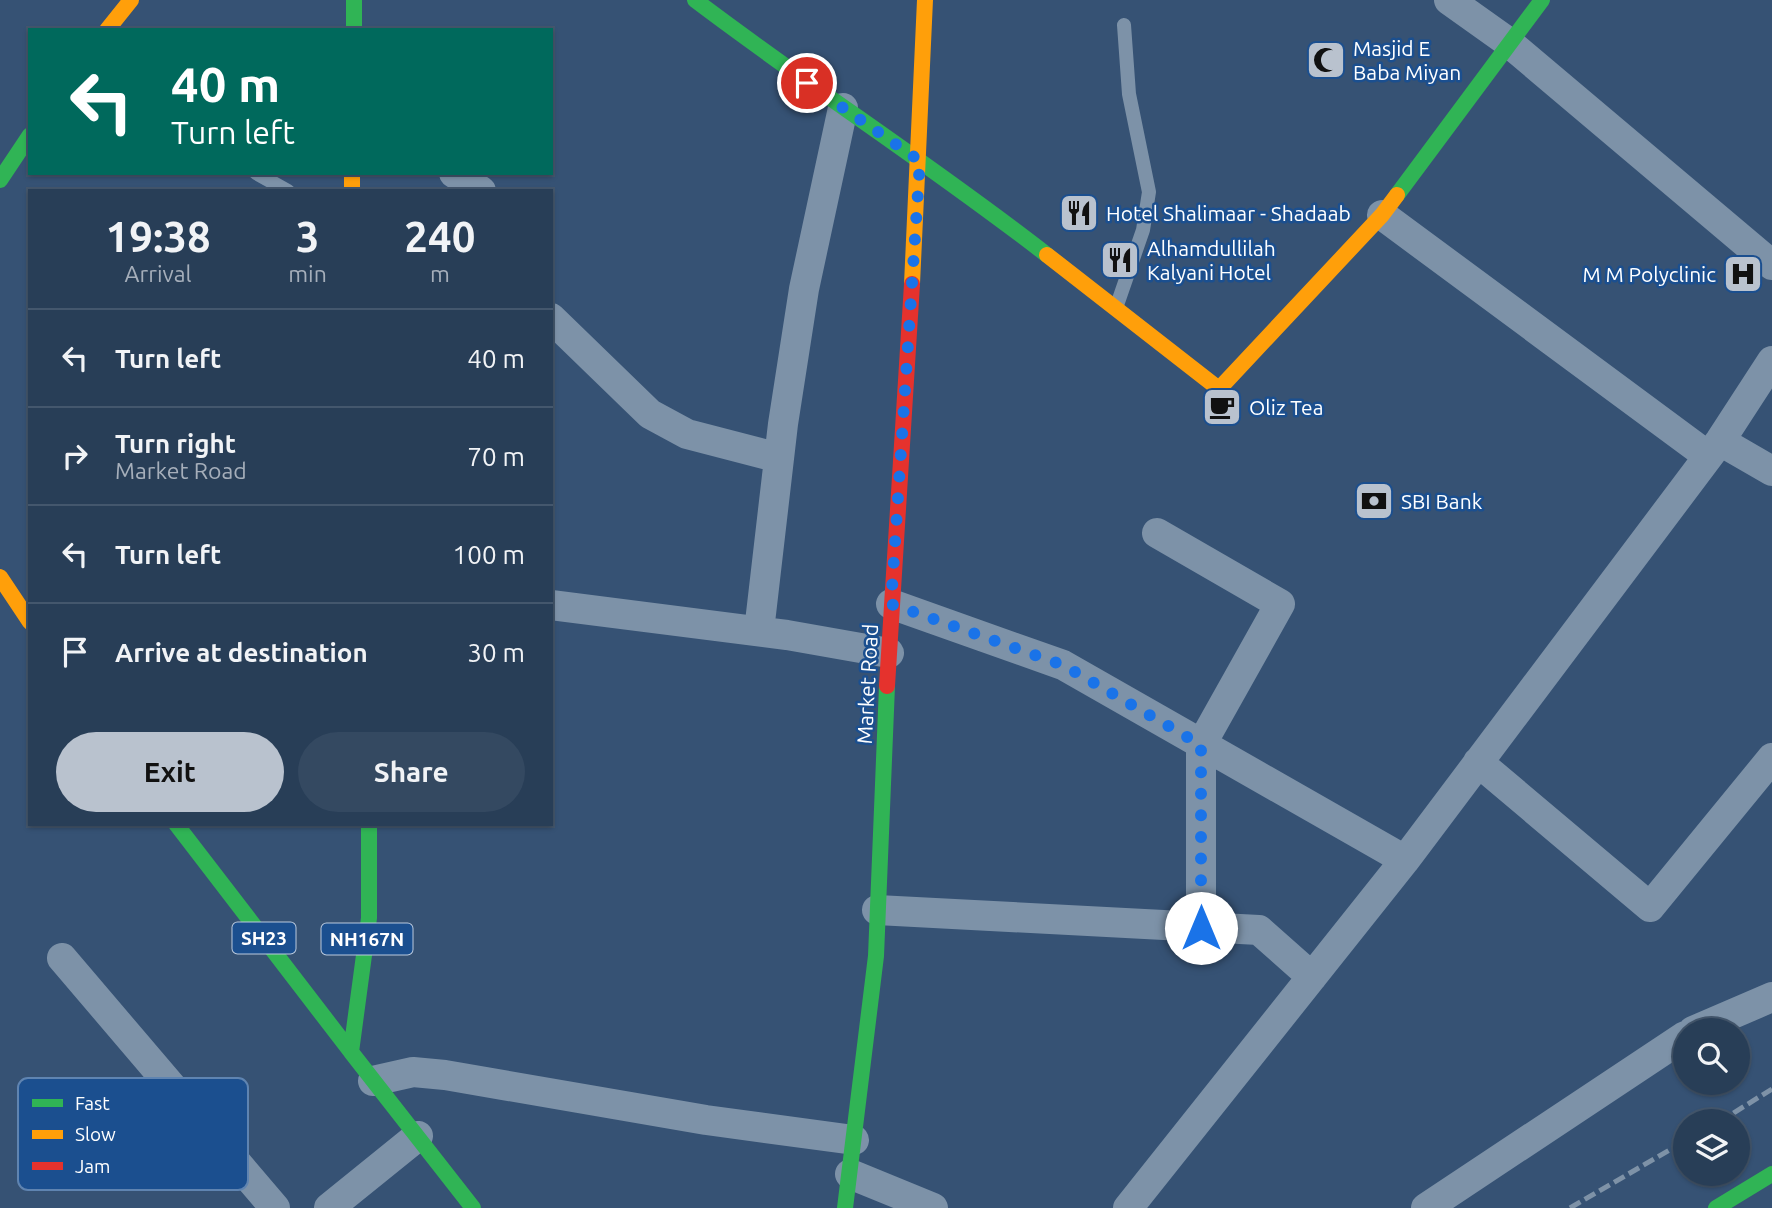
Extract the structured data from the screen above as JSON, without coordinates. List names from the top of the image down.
{
  "streets": {
    "main road": ["Market Road", "SH23", "NH167N"]
  },
  "crossings": [
    ["SH23", "NH167N"]
  ],
  "places": {
    "mosque": ["Masjid E Baba Miyan"],
    "restaurant": ["Hotel Shalimaar - Shadaab", "Alhamdullilah Kalyani Hotel"],
    "hospital": ["M M Polyclinic"],
    "cafe": ["Oliz Tea"],
    "bank": ["SBI Bank"]
  },
  "legend": ["Fast", "Slow", "Jam"],
  "page": {
    "turn": ["40 m", "Turn left"],
    "eta": [
      "19:38",
      "Arrival",
      "3",
      "min",
      "240",
      "m"
    ],
    "list": [
      {
        "name": "Turn left",
        "value": "40 m"
      },
      {
        "name": "Turn right",
        "note": "Market Road",
        "value": "70 m"
      },
      {
        "name": "Turn left",
        "value": "100 m"
      },
      {
        "name": "Arrive at destination",
        "value": "30 m"
      }
    ],
    "buttons": ["Exit", "Share"]
  }
}
